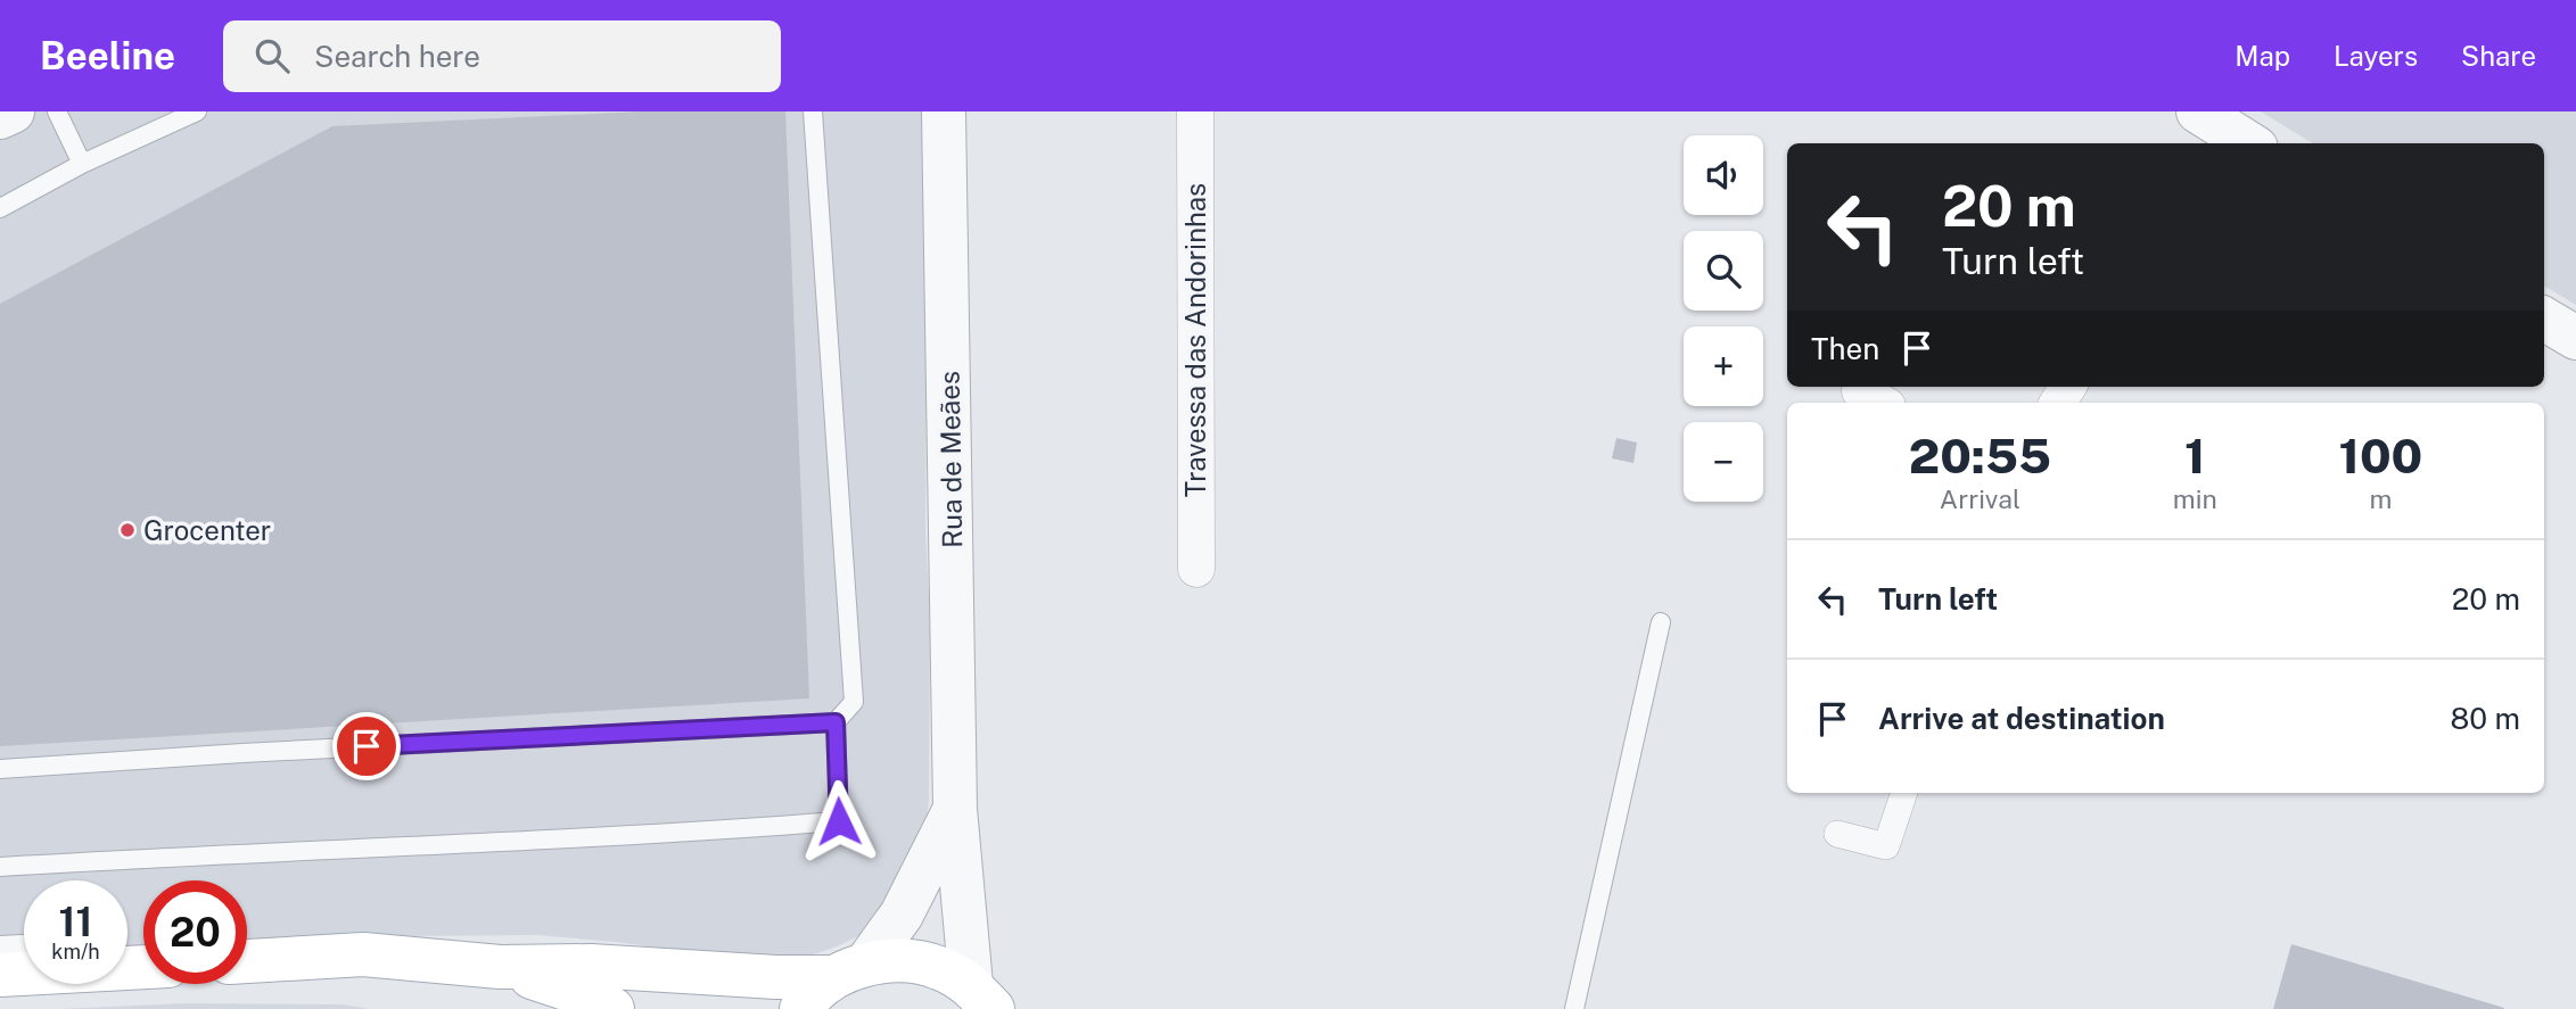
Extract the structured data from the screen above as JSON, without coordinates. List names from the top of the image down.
{
  "streets": {
    "street": ["Travessa das Andorinhas", "Rua de Meães"]
  },
  "places": ["Grocenter"],
  "page": {
    "header": "Beeline",
    "search": "Search here",
    "nav": ["Map", "Layers", "Share"],
    "map_buttons": ["+", "−"],
    "turn": ["20 m", "Turn left"],
    "then": "Then",
    "eta": [
      "20:55",
      "Arrival",
      "1",
      "min",
      "100",
      "m"
    ],
    "list": [
      {
        "name": "Turn left",
        "value": "20 m"
      },
      {
        "name": "Arrive at destination",
        "value": "80 m"
      }
    ],
    "speed": "11 km/h",
    "limit": "20"
  }
}
